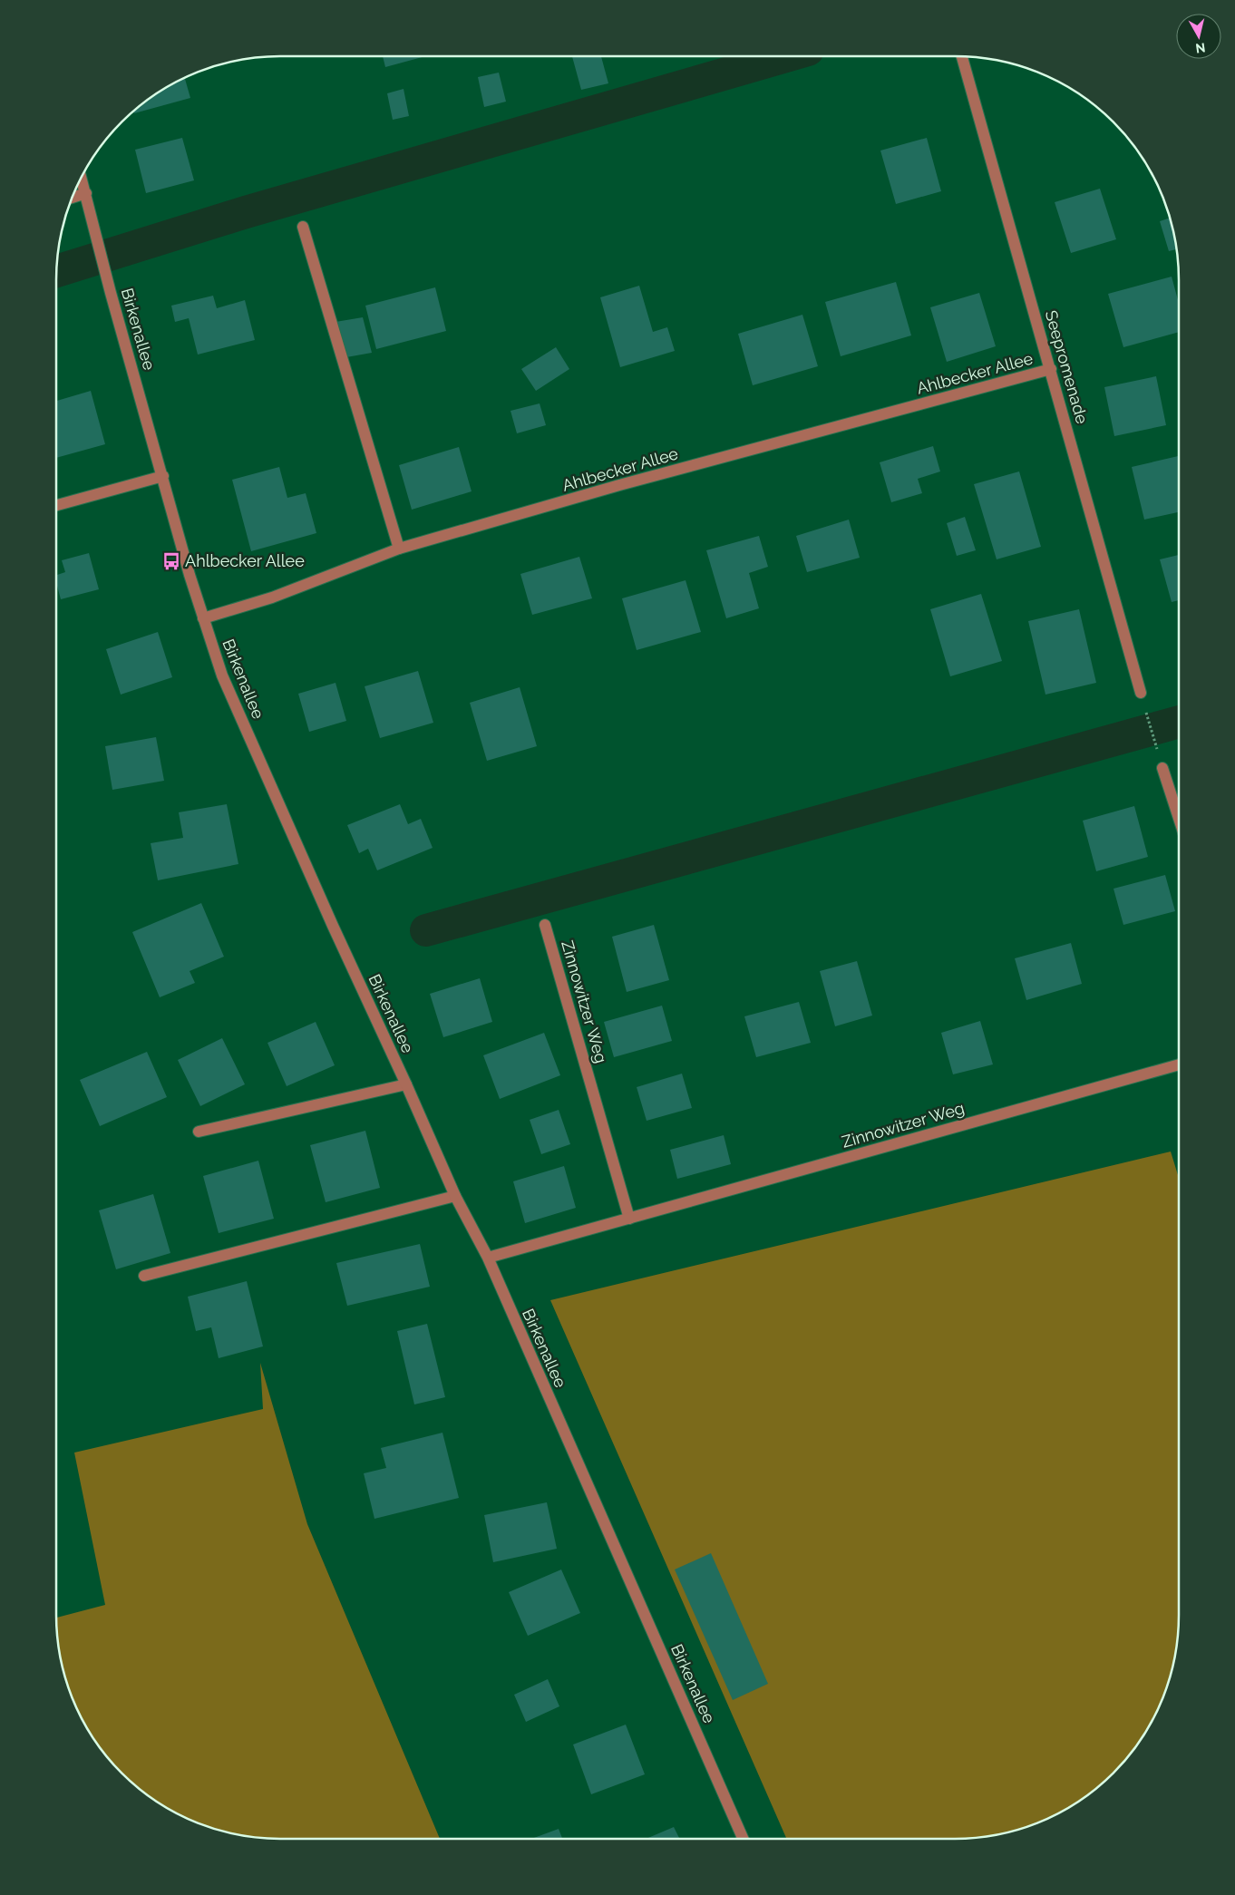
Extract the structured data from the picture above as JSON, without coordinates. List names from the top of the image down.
{
  "streets": {
    "street": [
      "Birkenallee",
      "Seepromenade",
      "Ahlbecker Allee",
      "Zinnowitzer Weg"
    ]
  },
  "crossings": [
    ["Birkenallee", "Ahlbecker Allee"],
    ["Birkenallee", "Zinnowitzer Weg"],
    ["Seepromenade", "Ahlbecker Allee"]
  ],
  "places": {
    "bus stop": ["Ahlbecker Allee"]
  },
  "north": "bottom"
}
